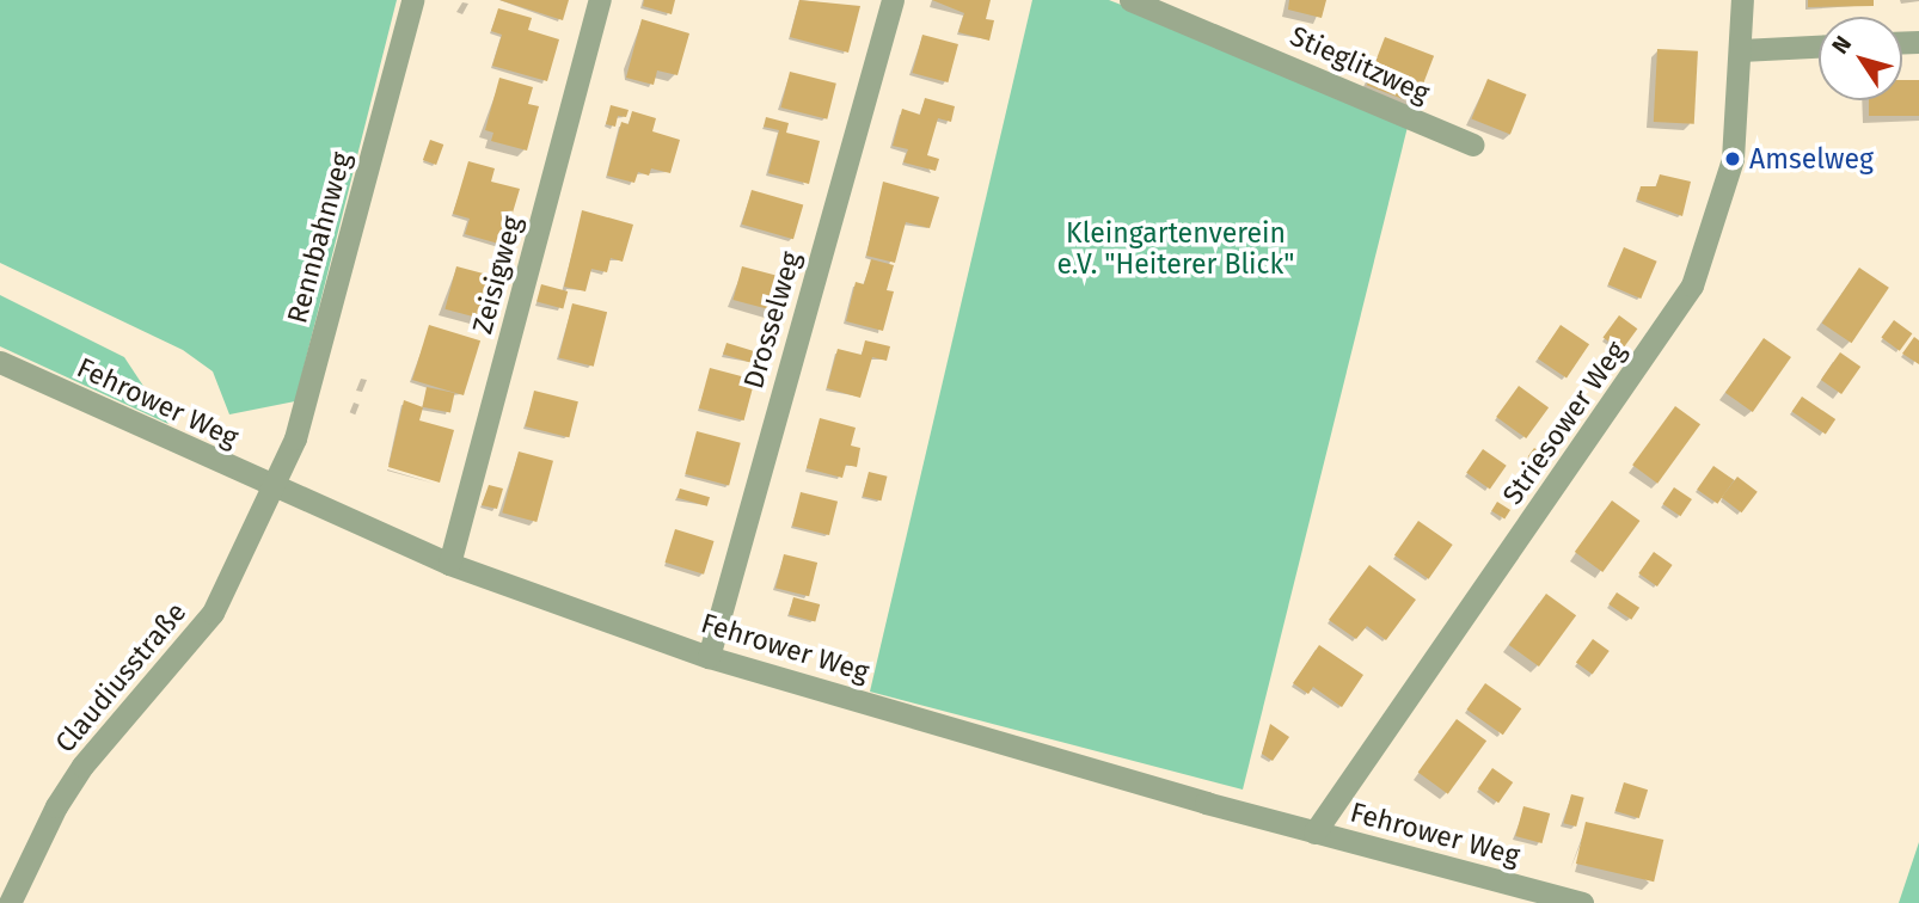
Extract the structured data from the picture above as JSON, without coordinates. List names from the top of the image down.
{
  "streets": {
    "street": [
      "Stieglitzweg",
      "Rennbahnweg",
      "Zeisigweg",
      "Drosselweg",
      "Fehrower Weg",
      "Striesower Weg",
      "Claudiusstraße"
    ]
  },
  "crossings": [
    ["Rennbahnweg", "Fehrower Weg"],
    ["Rennbahnweg", "Claudiusstraße"],
    ["Zeisigweg", "Fehrower Weg"],
    ["Drosselweg", "Fehrower Weg"],
    ["Fehrower Weg", "Striesower Weg"],
    ["Fehrower Weg", "Claudiusstraße"]
  ],
  "parks": ["Kleingartenverein e.V. \"Heiterer Blick\""],
  "places": ["Amselweg"],
  "north": "top left"
}
